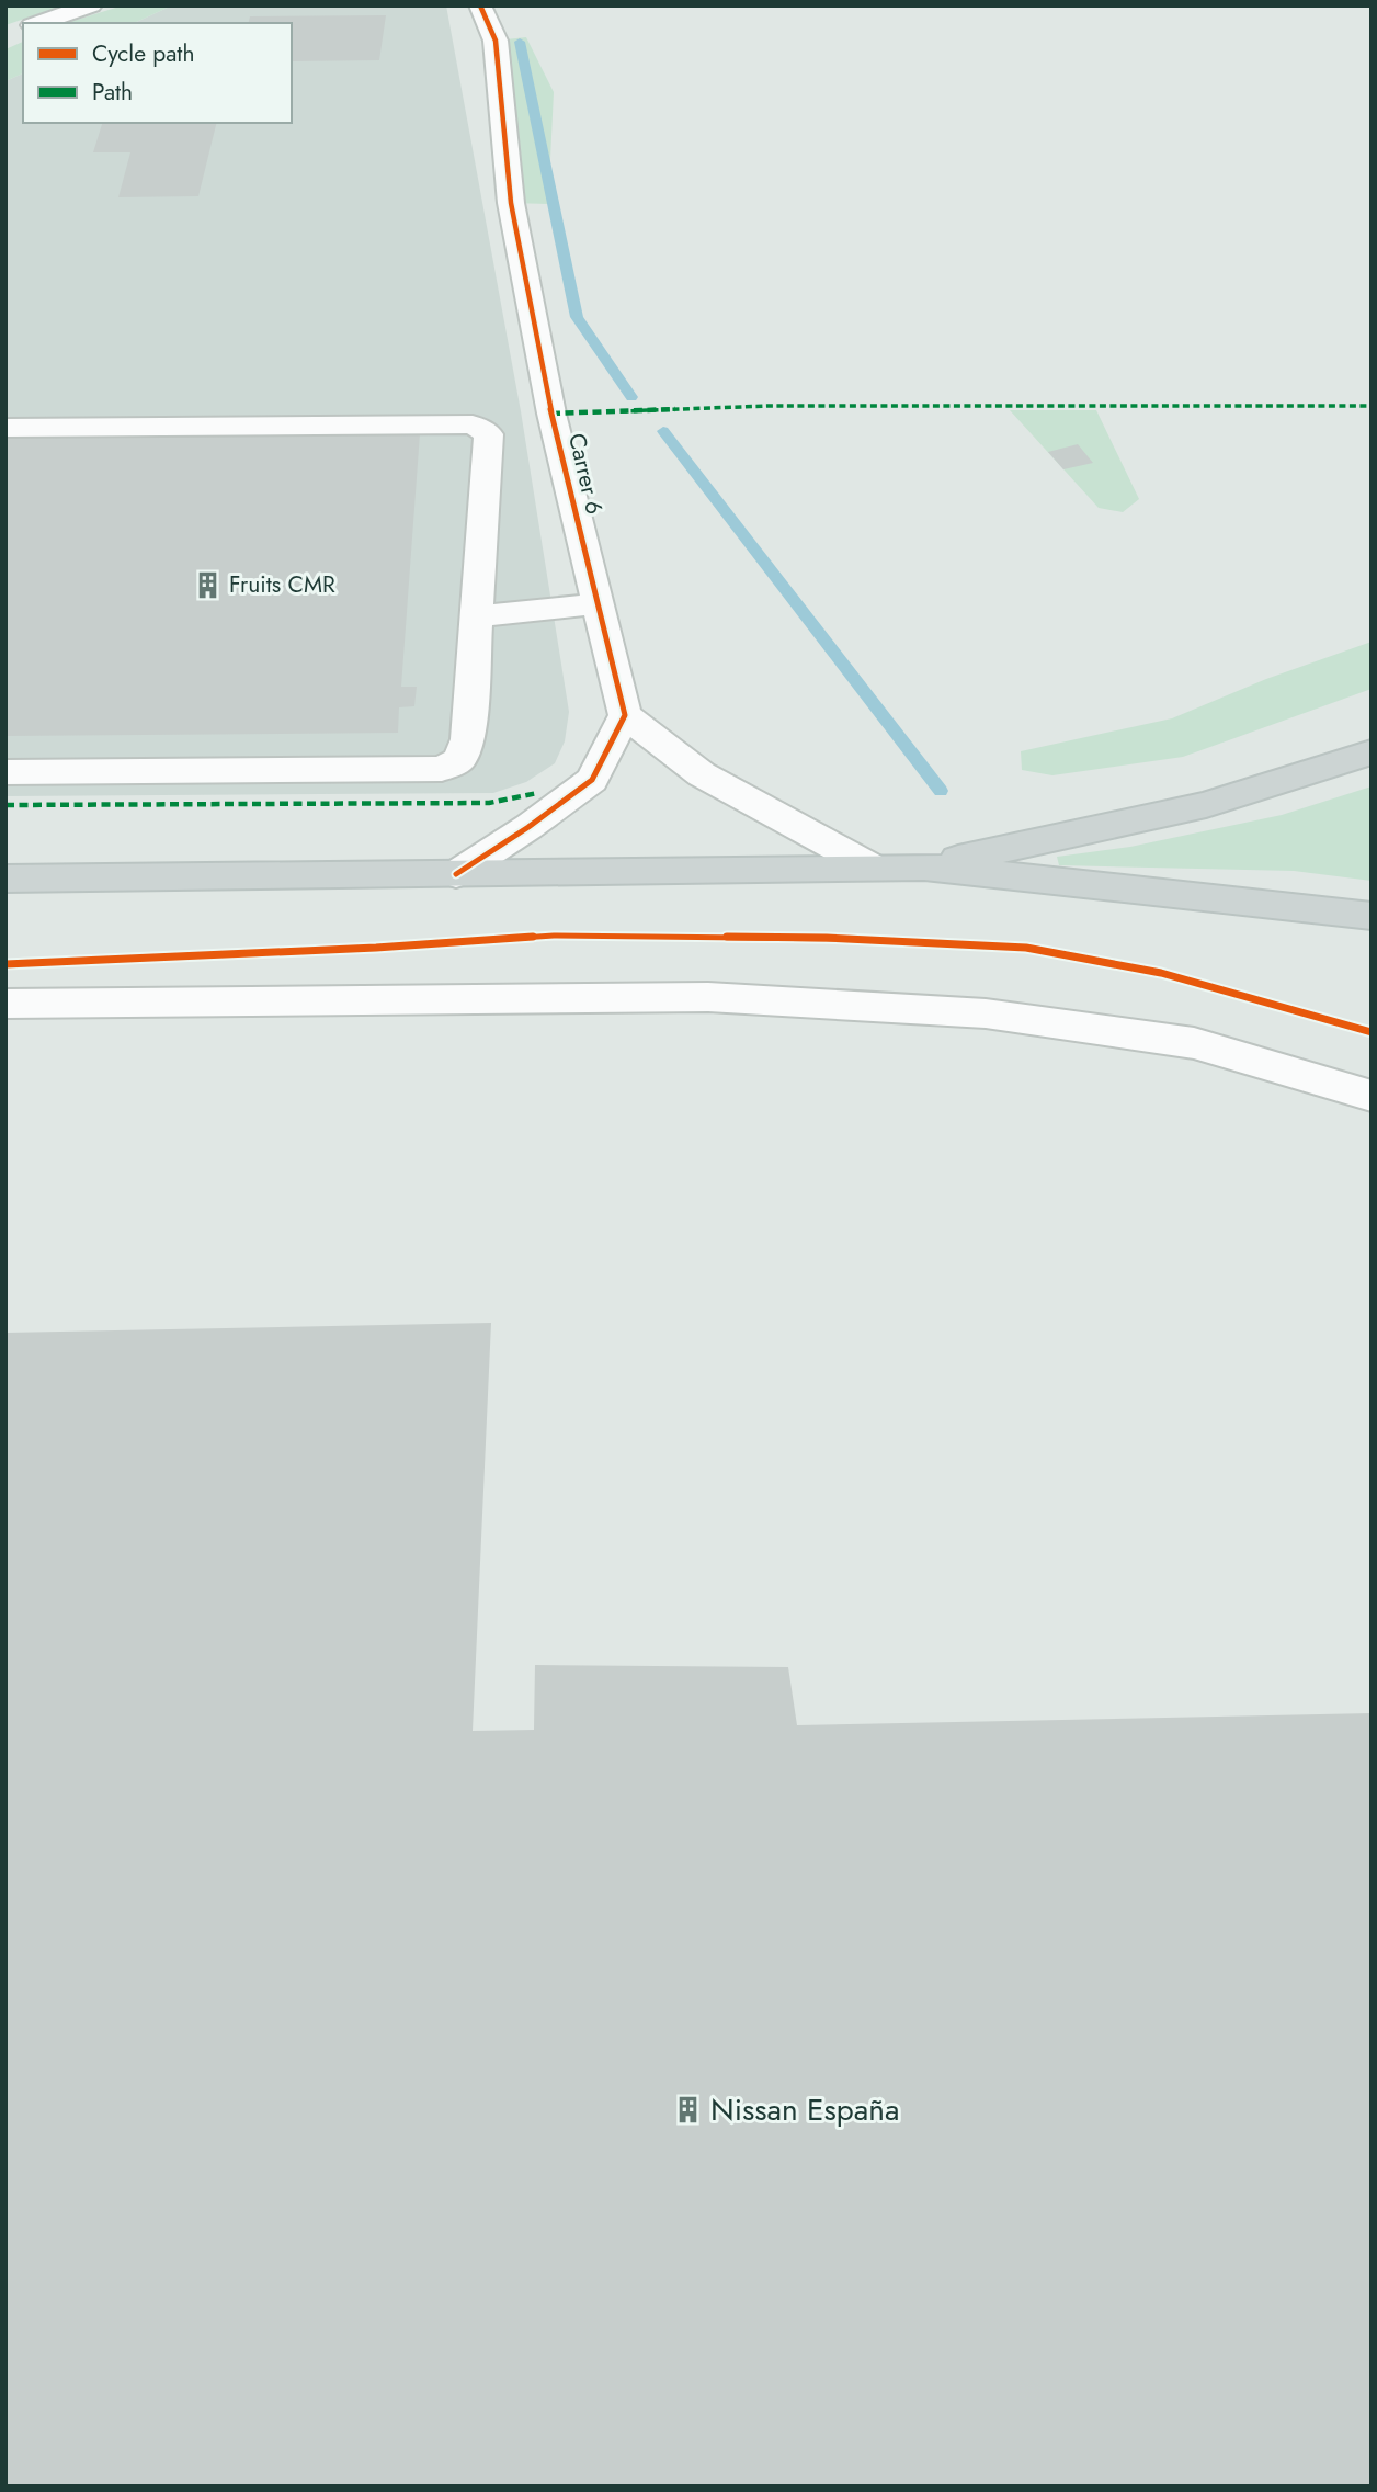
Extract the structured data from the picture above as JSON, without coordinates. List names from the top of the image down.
{
  "streets": {
    "street": ["Carrer 6"]
  },
  "places": {
    "building": ["Fruits CMR", "Nissan España"]
  },
  "legend": ["Cycle path", "Path"]
}
